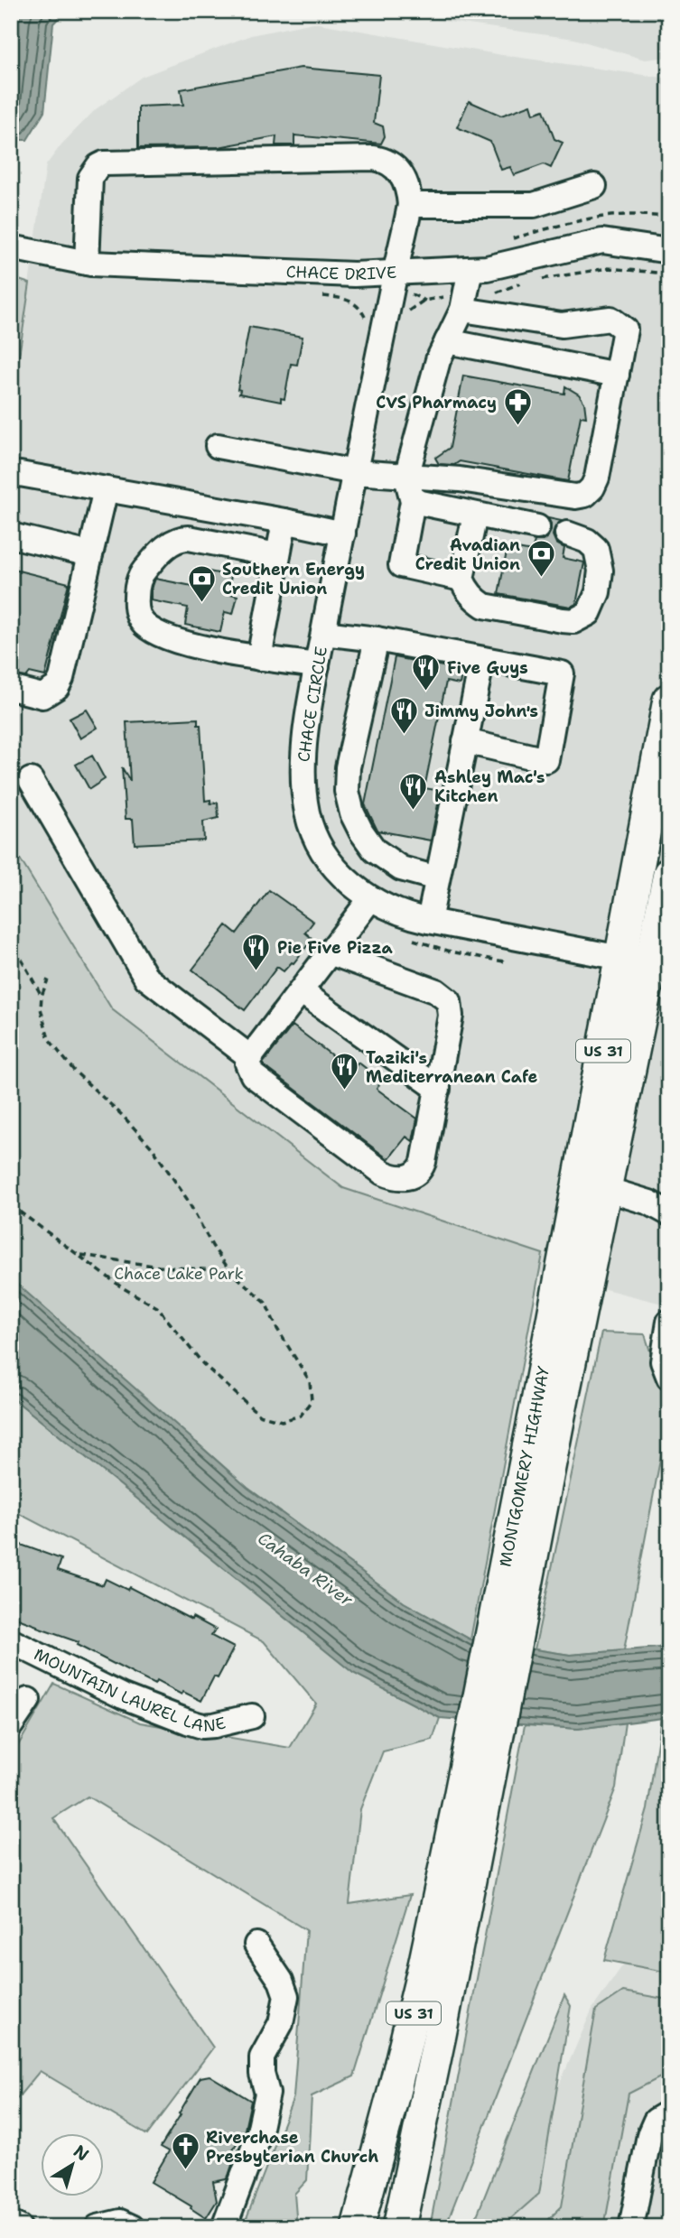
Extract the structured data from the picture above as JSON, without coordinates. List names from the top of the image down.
{
  "streets": {
    "main road": ["US 31", "MONTGOMERY HIGHWAY"],
    "street": ["CHACE DRIVE", "CHACE CIRCLE", "MOUNTAIN LAUREL LANE"]
  },
  "crossings": [
    ["CHACE DRIVE", "CHACE CIRCLE"],
    ["CHACE CIRCLE", "MONTGOMERY HIGHWAY"]
  ],
  "water": ["Cahaba River"],
  "parks": ["Chace Lake Park"],
  "places": {
    "pharmacy": ["CVS Pharmacy"],
    "bank": ["Avadian Credit Union", "Southern Energy Credit Union"],
    "restaurant": [
      "Five Guys",
      "Jimmy John's",
      "Ashley Mac's Kitchen",
      "Pie Five Pizza",
      "Taziki's Mediterranean Cafe"
    ],
    "church": ["Riverchase Presbyterian Church"]
  },
  "north": "top right"
}
